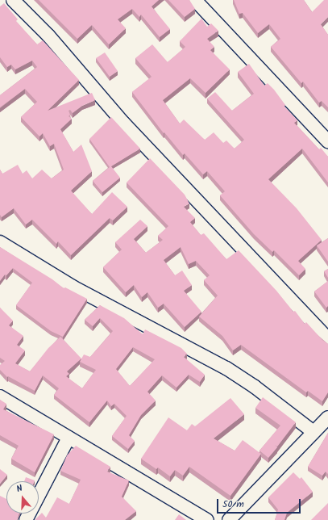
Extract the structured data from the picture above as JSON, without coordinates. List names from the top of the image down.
{
  "scale_bar": "50 m",
  "north": "top"
}
